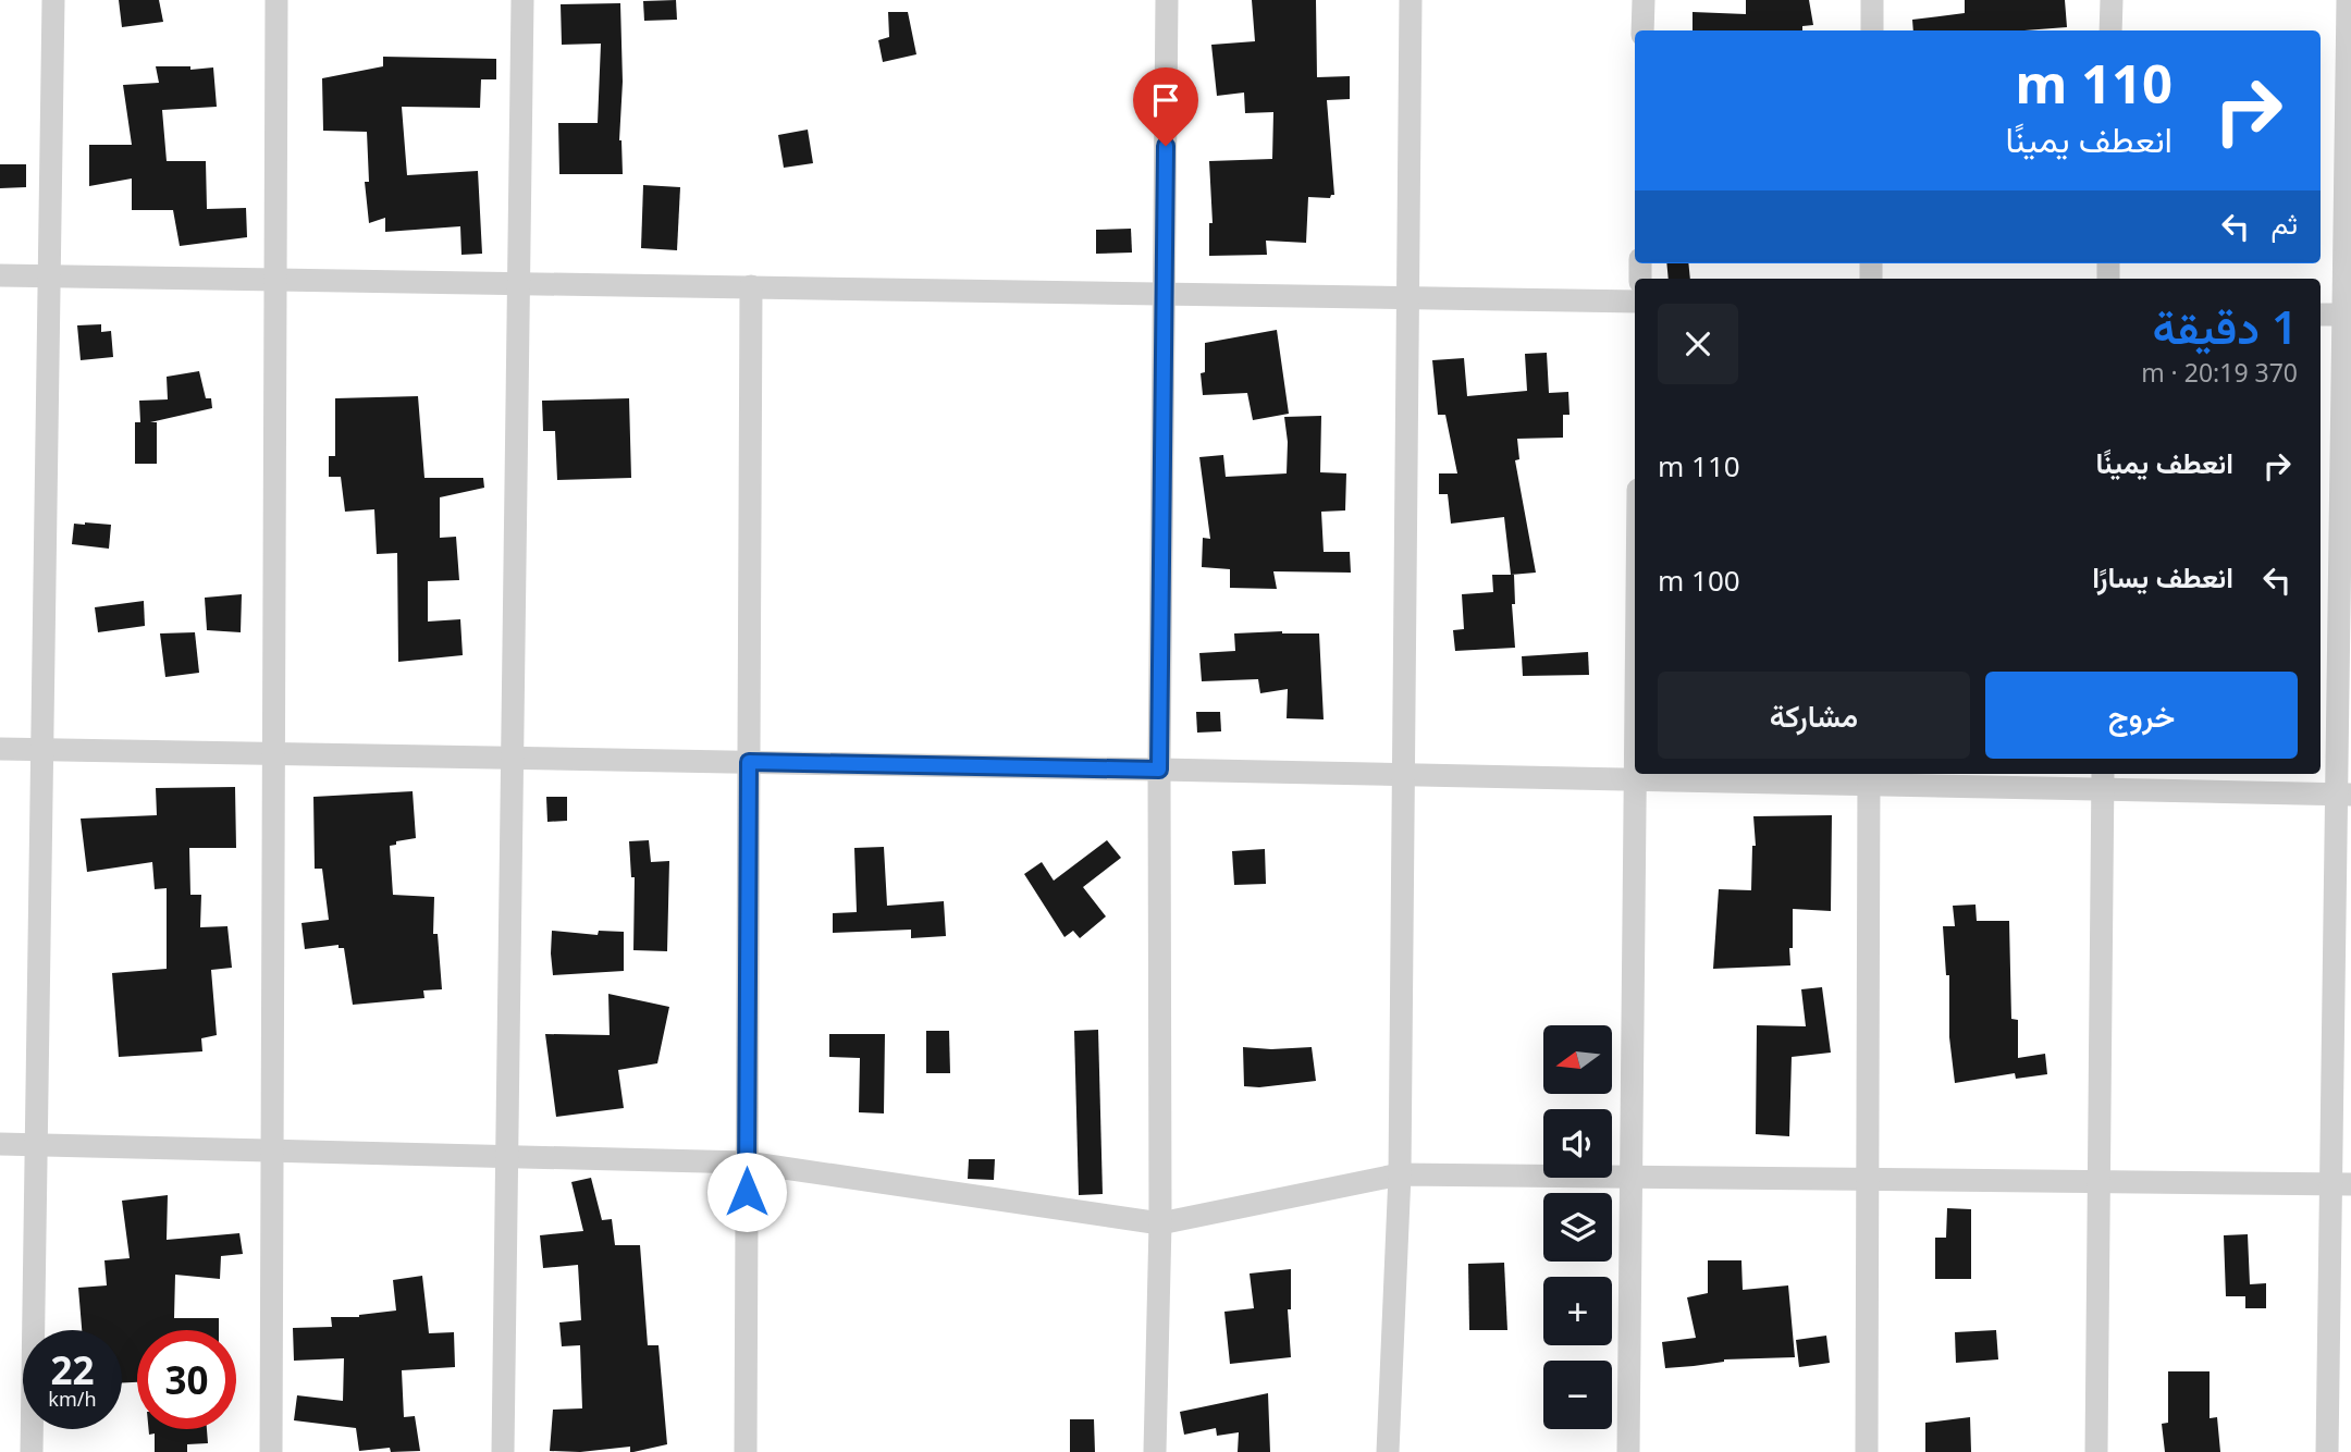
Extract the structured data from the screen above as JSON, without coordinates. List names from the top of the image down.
{
  "north": "left",
  "page": {
    "turn": ["110 m", "انعطف يمينًا"],
    "then": "ثم",
    "heading": ["1 دقيقة", "370 m · 20:19"],
    "list": [
      {
        "name": "انعطف يمينًا",
        "value": "110 m"
      },
      {
        "name": "انعطف يسارًا",
        "value": "100 m"
      }
    ],
    "buttons": ["خروج", "مشاركة"],
    "map_buttons": ["+", "−"],
    "speed": "22 km/h",
    "limit": "30"
  }
}
